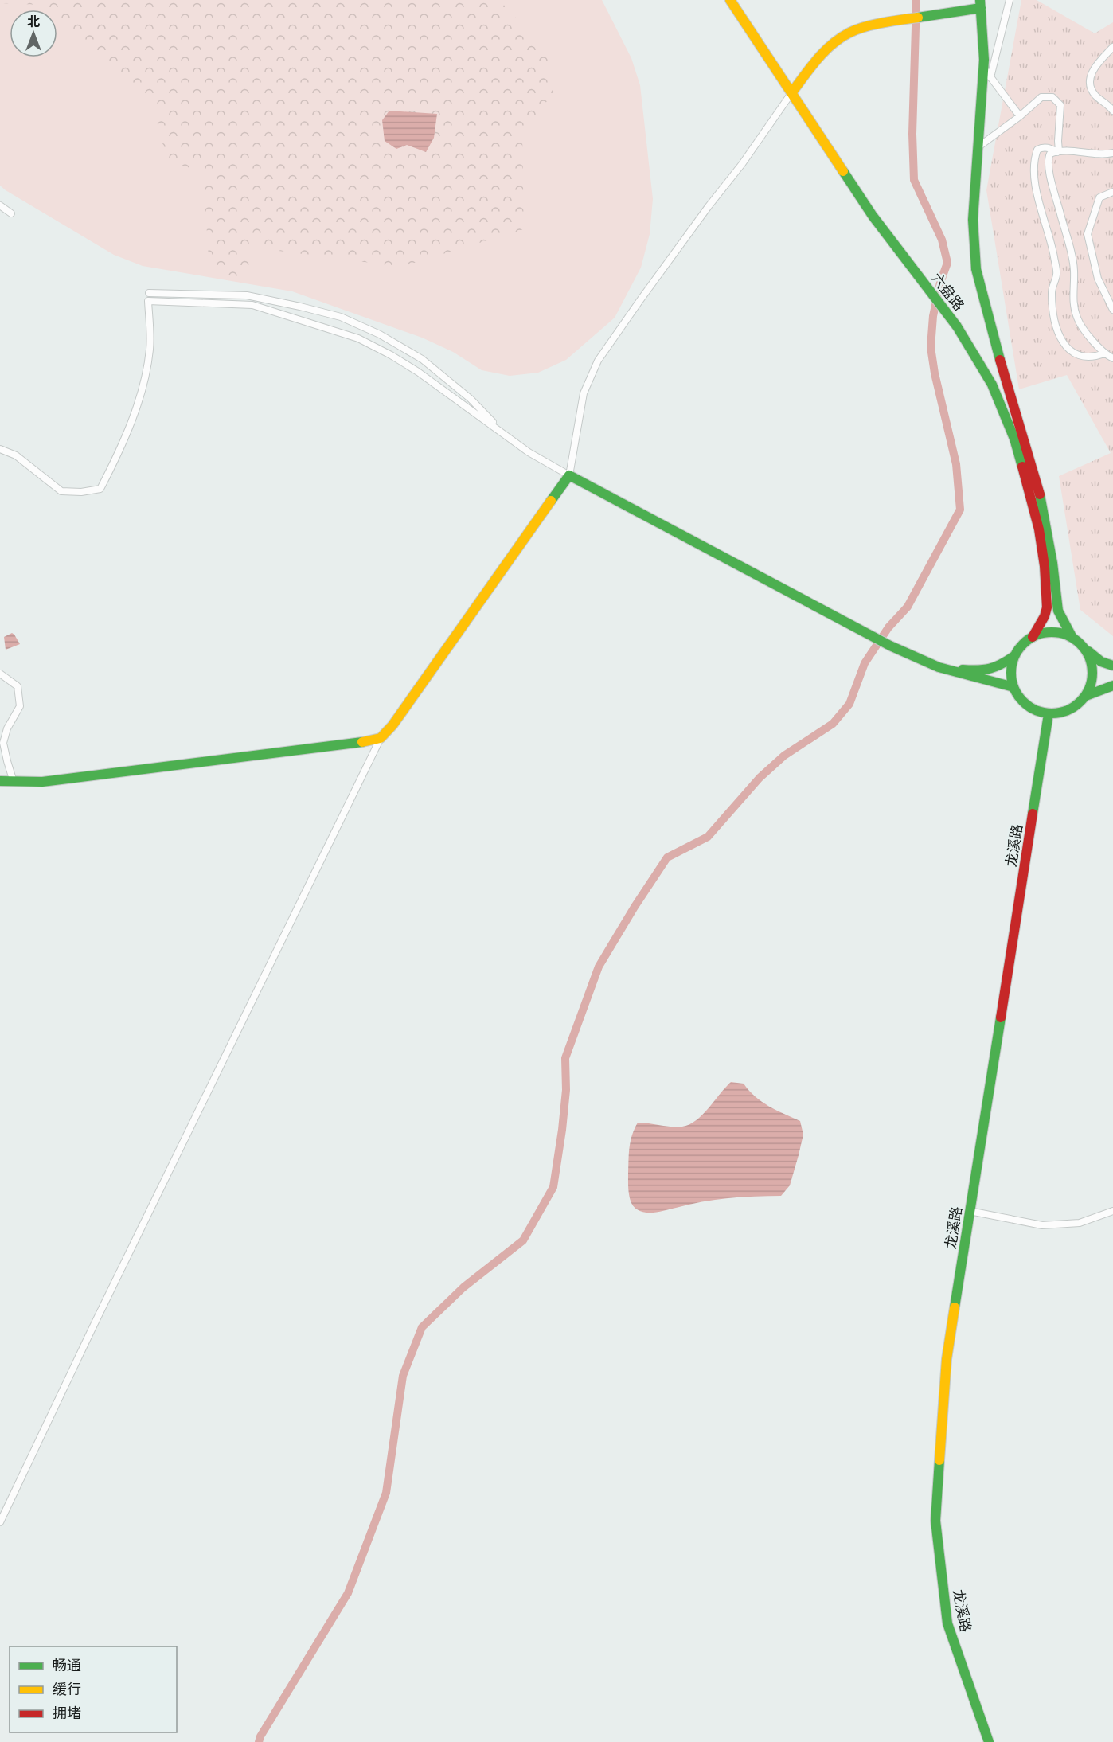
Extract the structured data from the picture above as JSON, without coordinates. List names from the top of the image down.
{
  "streets": {
    "street": ["六盘路", "龙溪路"]
  },
  "crossings": [
    ["六盘路", "龙溪路"]
  ],
  "legend": ["畅通", "缓行", "拥堵"],
  "north": "top"
}
